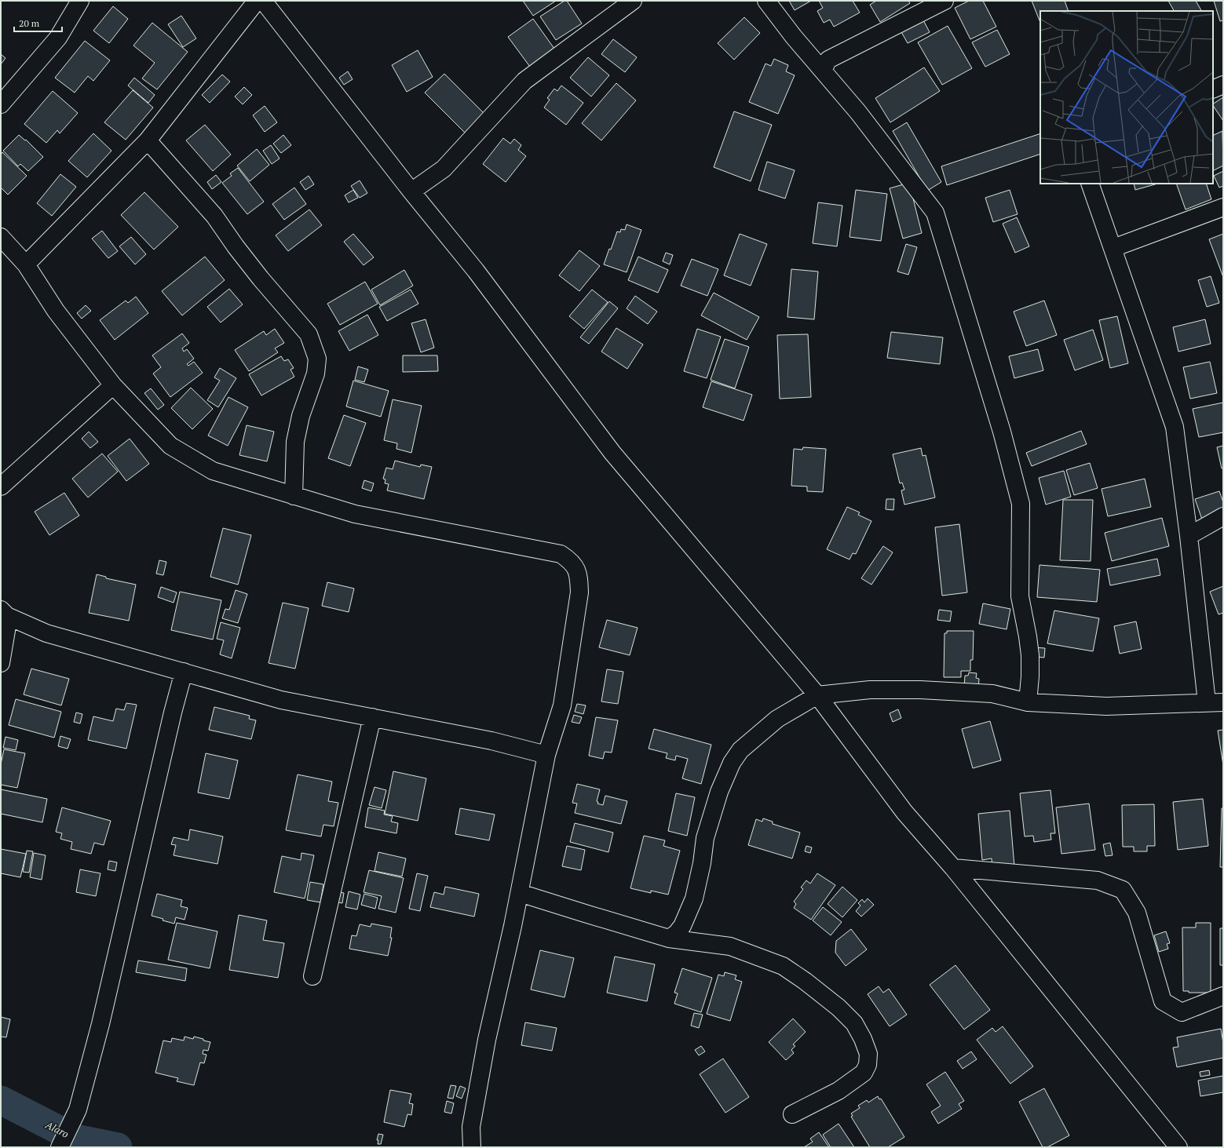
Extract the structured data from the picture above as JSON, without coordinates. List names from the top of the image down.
{
  "water": ["Alaro"],
  "scale_bar": "20 m"
}
